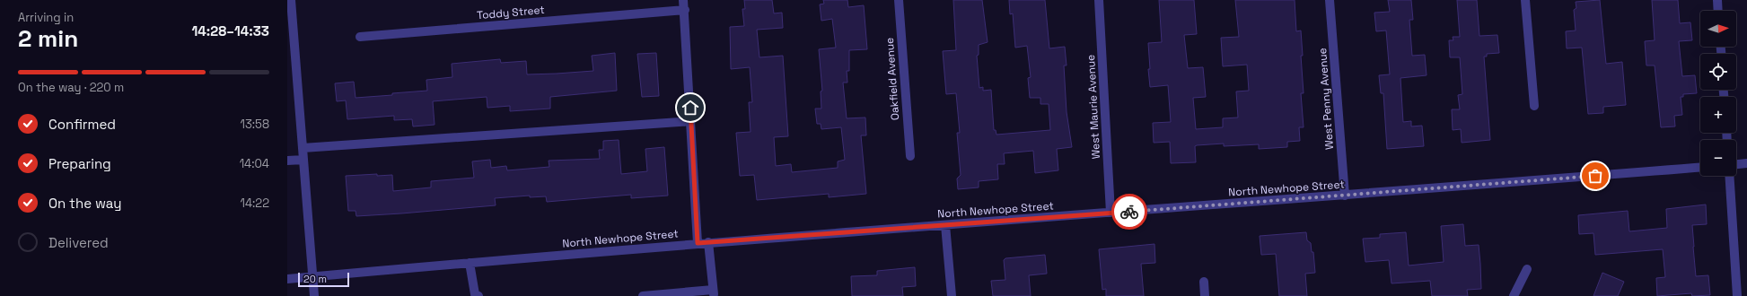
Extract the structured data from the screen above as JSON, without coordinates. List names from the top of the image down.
{
  "streets": {
    "street": [
      "Toddy Street",
      "Oakfield Avenue",
      "West Penny Avenue",
      "West Maurie Avenue",
      "North Newhope Street"
    ]
  },
  "crossings": [
    ["West Penny Avenue", "North Newhope Street"],
    ["West Maurie Avenue", "North Newhope Street"]
  ],
  "scale_bar": "20 m",
  "north": "right",
  "page": {
    "heading": ["2 min", "Arriving in", "14:28–14:33"],
    "map_buttons": ["+", "−"],
    "bar": "On the way · 220 m",
    "list": [
      ["Confirmed", "13:58"],
      ["Preparing", "14:04"],
      ["On the way", "14:22"],
      "Delivered"
    ],
    "scale": "20 m"
  }
}
